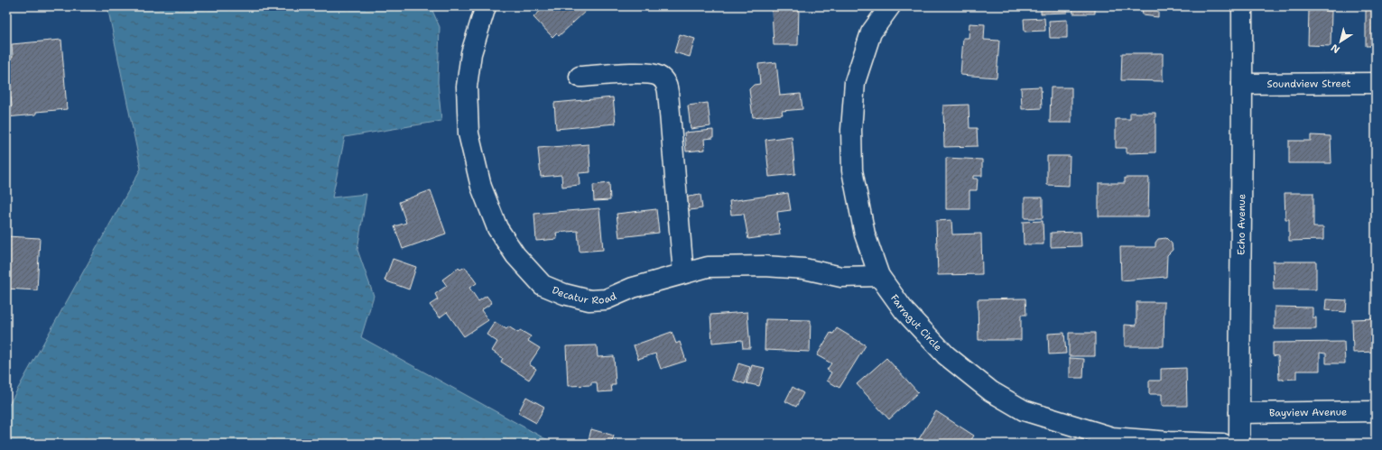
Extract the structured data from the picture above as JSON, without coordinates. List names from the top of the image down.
{
  "streets": {
    "street": [
      "Soundview Street",
      "Echo Avenue",
      "Decatur Road",
      "Farragut Circle",
      "Bayview Avenue"
    ]
  },
  "crossings": [
    ["Soundview Street", "Echo Avenue"],
    ["Echo Avenue", "Bayview Avenue"],
    ["Decatur Road", "Farragut Circle"]
  ],
  "north": "bottom left"
}
